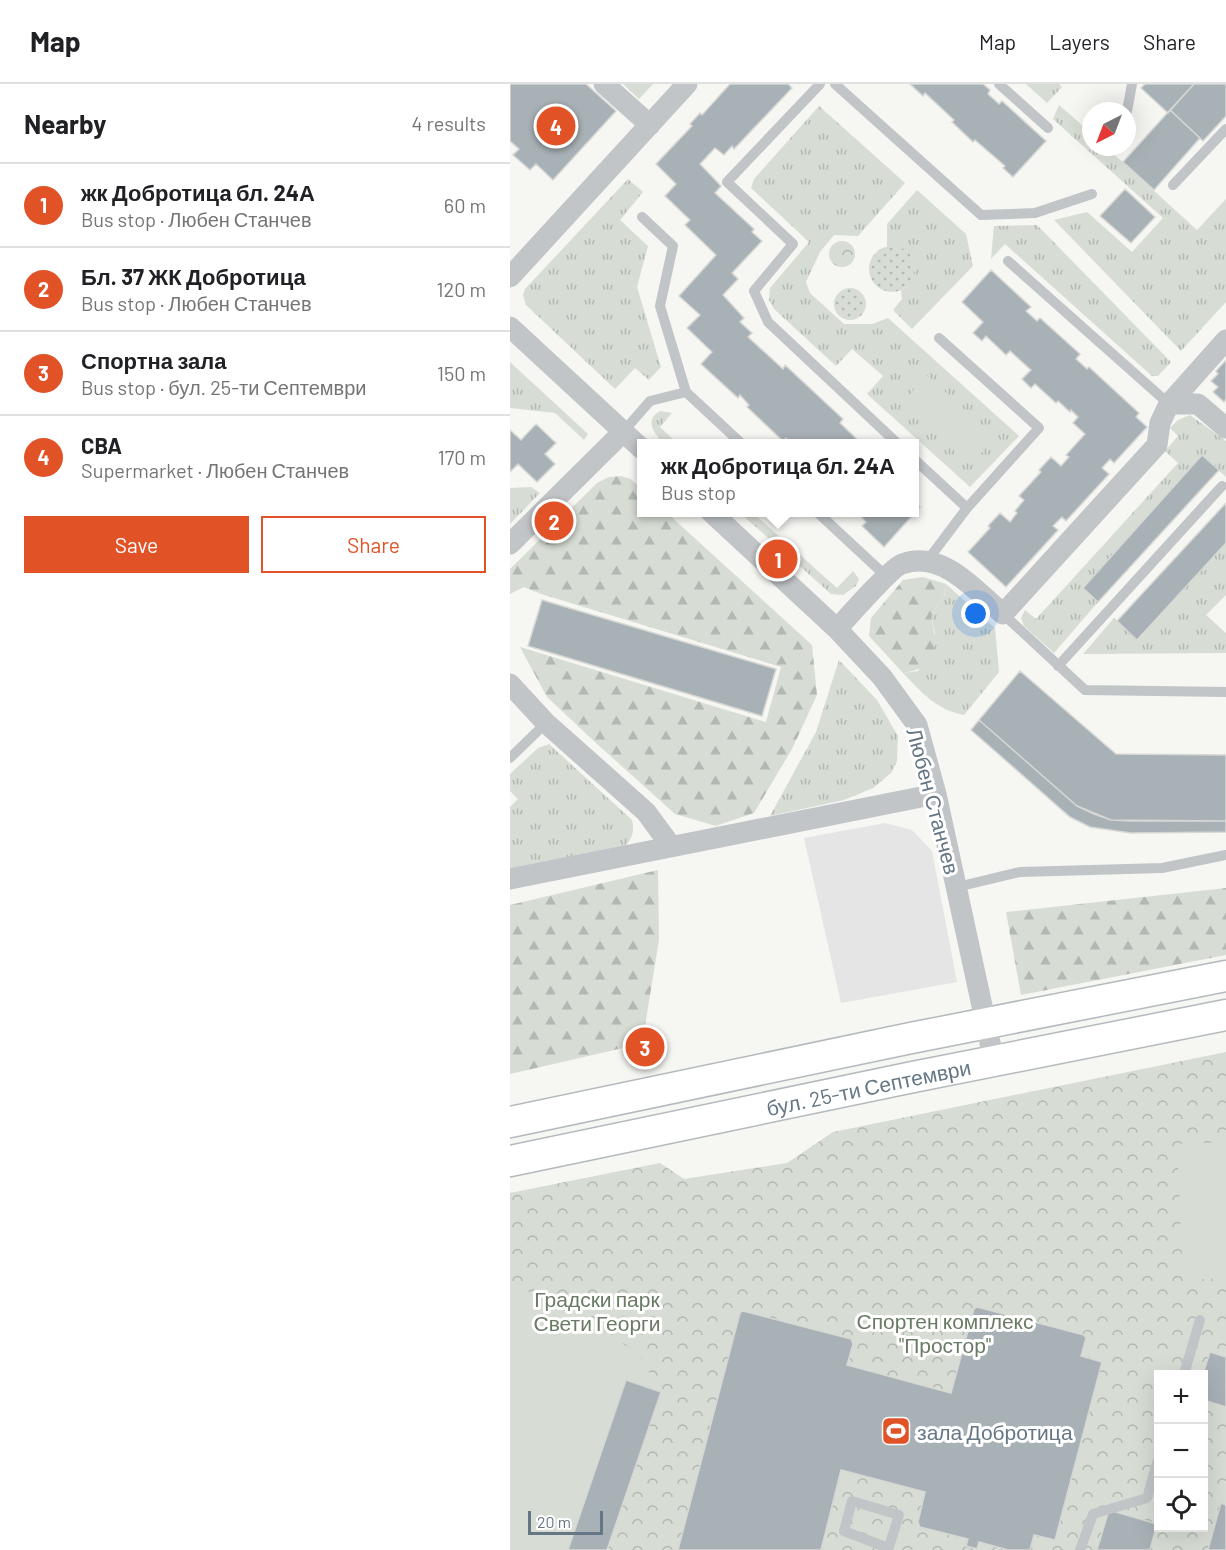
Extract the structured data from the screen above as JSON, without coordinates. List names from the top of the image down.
{
  "streets": {
    "main road": ["бул. 25-ти Септември"],
    "street": ["Любен Станчев"]
  },
  "crossings": [
    ["Любен Станчев", "бул. 25-ти Септември"]
  ],
  "parks": ["Градски парк Свети Георги", "Спортен комплекс \"Простор\""],
  "places": {
    "sports": ["зала Добротица"]
  },
  "scale_bar": "20 m",
  "north": "bottom left",
  "page": {
    "header": "Map",
    "nav": ["Map", "Layers", "Share"],
    "heading": ["Nearby", "4 results"],
    "pins": [
      "4",
      "2",
      "1",
      "3"
    ],
    "list": [
      {
        "mark": "1",
        "name": "жк Добротица бл. 24А",
        "note": "Bus stop · Любен Станчев",
        "value": "60 m"
      },
      {
        "mark": "2",
        "name": "Бл. 37 ЖК Добротица",
        "note": "Bus stop · Любен Станчев",
        "value": "120 m"
      },
      {
        "mark": "3",
        "name": "Спортна зала",
        "note": "Bus stop · бул. 25-ти Септември",
        "value": "150 m"
      },
      {
        "mark": "4",
        "name": "CBA",
        "note": "Supermarket · Любен Станчев",
        "value": "170 m"
      }
    ],
    "popup": ["жк Добротица бл. 24А", "Bus stop"],
    "buttons": ["Save", "Share"],
    "map_buttons": ["+", "−"],
    "scale": "20 m"
  }
}
